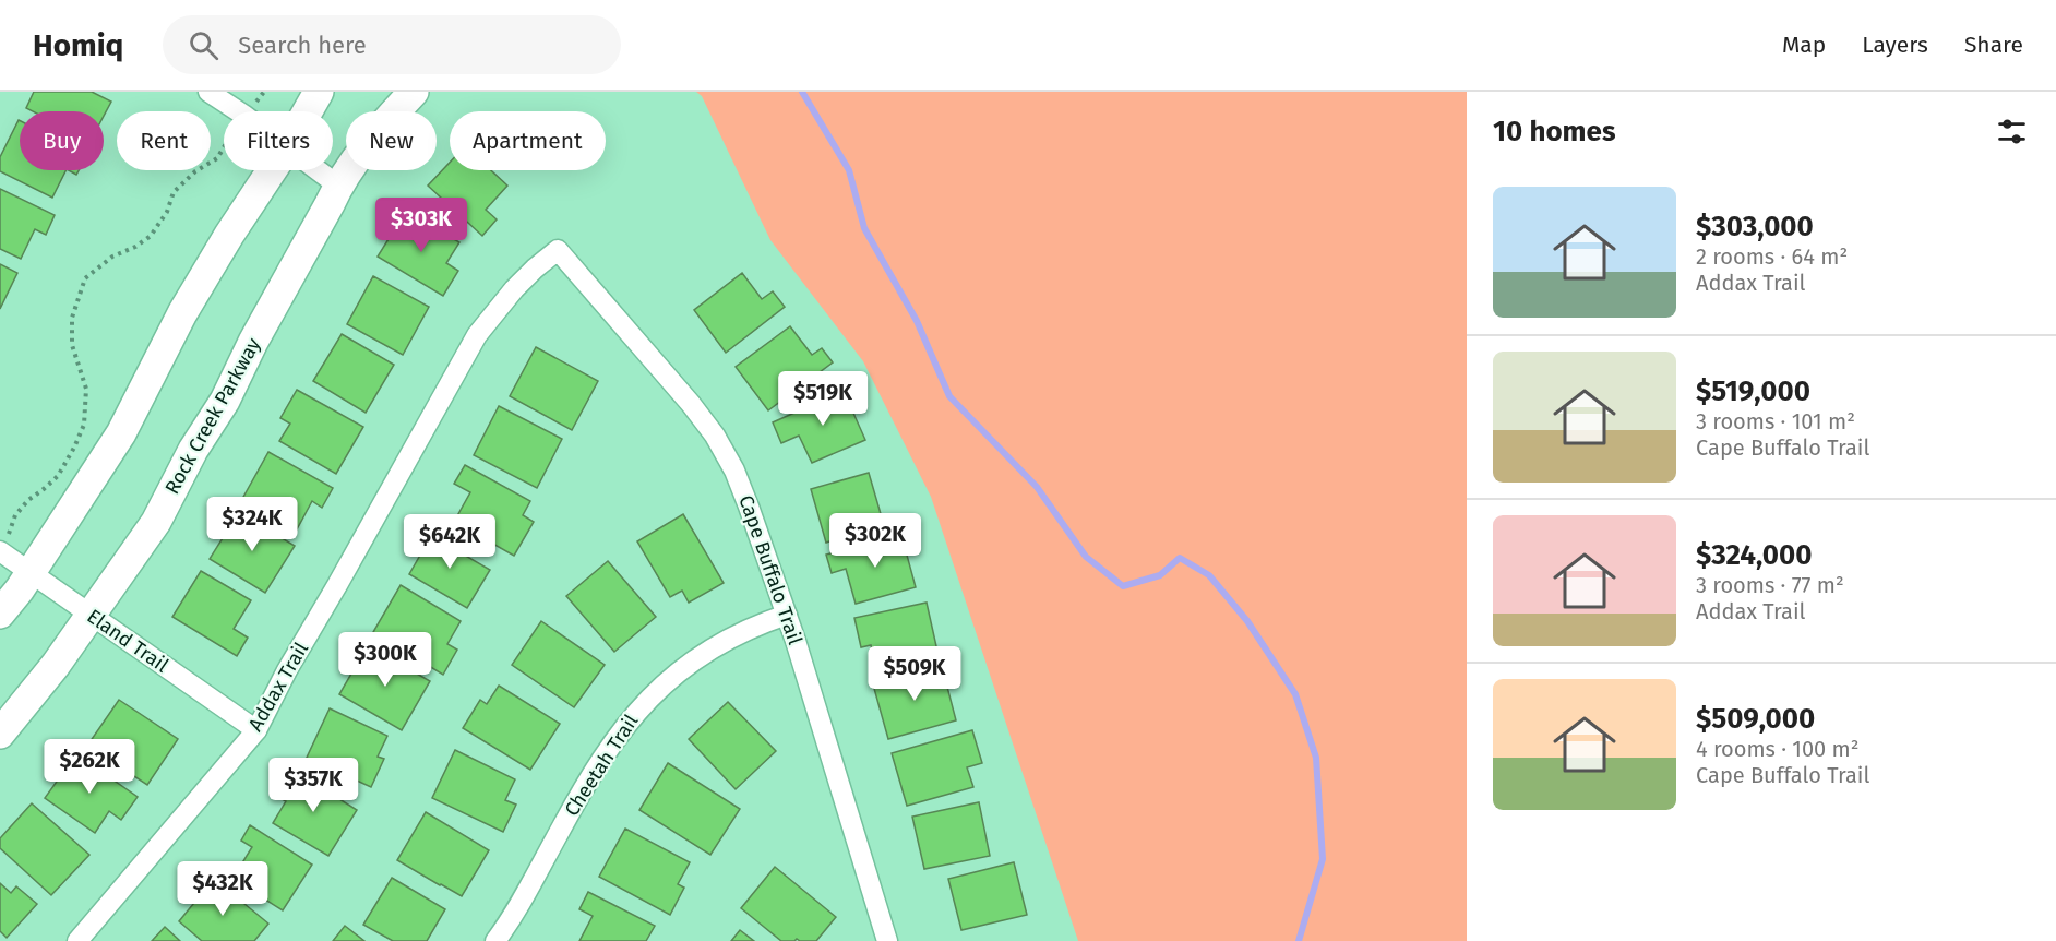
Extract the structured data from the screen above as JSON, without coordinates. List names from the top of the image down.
{
  "streets": {
    "street": [
      "Rock Creek Parkway",
      "Cape Buffalo Trail",
      "Eland Trail",
      "Addax Trail",
      "Cheetah Trail"
    ]
  },
  "crossings": [
    ["Rock Creek Parkway", "Eland Trail"],
    ["Cape Buffalo Trail", "Addax Trail"],
    ["Cape Buffalo Trail", "Cheetah Trail"],
    ["Eland Trail", "Addax Trail"]
  ],
  "page": {
    "header": "Homiq",
    "search": "Search here",
    "nav": ["Map", "Layers", "Share"],
    "heading": "10 homes",
    "chip": [
      "Buy",
      "Rent",
      "Filters",
      "New",
      "Apartment"
    ],
    "list": [
      {
        "name": "$303,000",
        "note": "2 rooms · 64 m² · Addax Trail"
      },
      {
        "name": "$519,000",
        "note": "3 rooms · 101 m² · Cape Buffalo Trail"
      },
      {
        "name": "$324,000",
        "note": "3 rooms · 77 m² · Addax Trail"
      },
      {
        "name": "$509,000",
        "note": "4 rooms · 100 m² · Cape Buffalo Trail"
      }
    ],
    "price": [
      "$303K",
      "$519K",
      "$324K",
      "$302K",
      "$642K",
      "$300K",
      "$509K",
      "$262K",
      "$357K",
      "$432K"
    ]
  }
}
